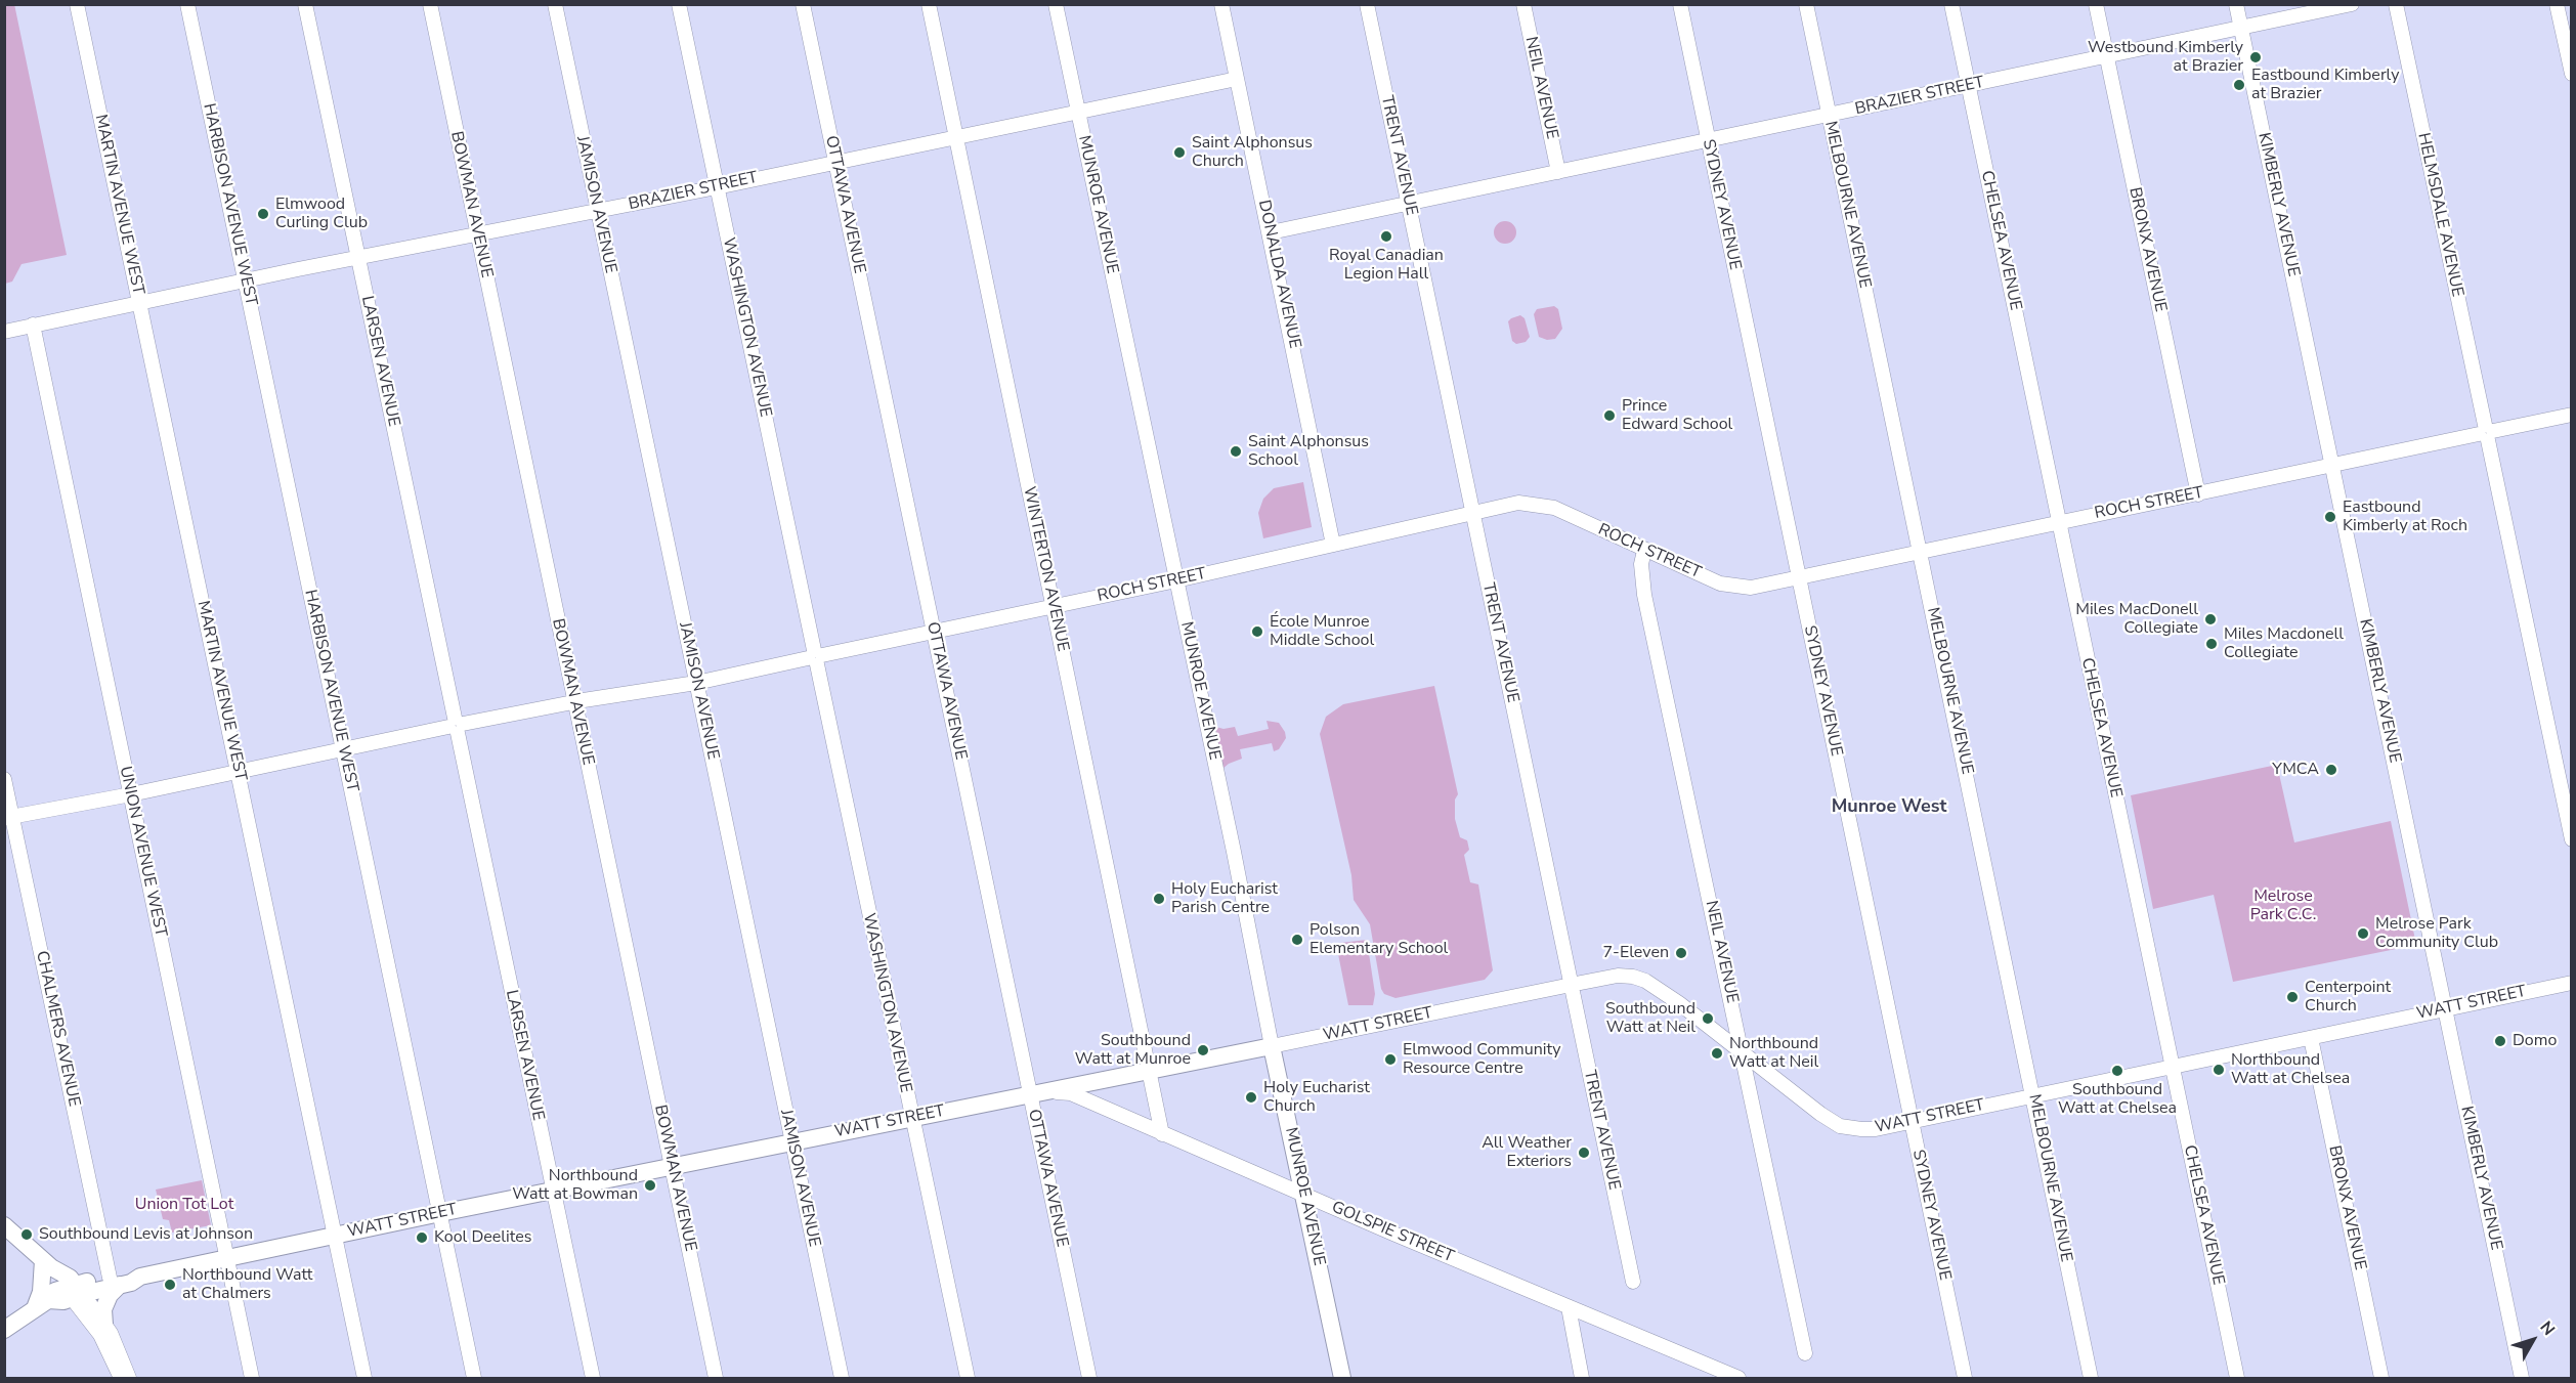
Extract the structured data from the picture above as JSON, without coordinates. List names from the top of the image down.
{
  "streets": {
    "main road": ["MUNROE AVENUE", "WATT STREET"],
    "street": [
      "NEIL AVENUE",
      "BRAZIER STREET",
      "TRENT AVENUE",
      "MARTIN AVENUE WEST",
      "HARBISON AVENUE WEST",
      "BOWMAN AVENUE",
      "JAMISON AVENUE",
      "OTTAWA AVENUE",
      "SYDNEY AVENUE",
      "MELBOURNE AVENUE",
      "KIMBERLY AVENUE",
      "HELMSDALE AVENUE",
      "CHELSEA AVENUE",
      "BRONX AVENUE",
      "DONALDA AVENUE",
      "WASHINGTON AVENUE",
      "LARSEN AVENUE",
      "ROCH STREET",
      "WINTERTON AVENUE",
      "UNION AVENUE WEST",
      "CHALMERS AVENUE",
      "GOLSPIE STREET"
    ]
  },
  "crossings": [
    ["NEIL AVENUE", "BRAZIER STREET"],
    ["NEIL AVENUE", "ROCH STREET"],
    ["NEIL AVENUE", "WATT STREET"],
    ["BRAZIER STREET", "TRENT AVENUE"],
    ["BRAZIER STREET", "MARTIN AVENUE WEST"],
    ["BRAZIER STREET", "HARBISON AVENUE WEST"],
    ["BRAZIER STREET", "BOWMAN AVENUE"],
    ["BRAZIER STREET", "JAMISON AVENUE"],
    ["BRAZIER STREET", "OTTAWA AVENUE"],
    ["BRAZIER STREET", "MUNROE AVENUE"],
    ["BRAZIER STREET", "SYDNEY AVENUE"],
    ["BRAZIER STREET", "MELBOURNE AVENUE"],
    ["BRAZIER STREET", "KIMBERLY AVENUE"],
    ["BRAZIER STREET", "CHELSEA AVENUE"],
    ["BRAZIER STREET", "BRONX AVENUE"],
    ["BRAZIER STREET", "DONALDA AVENUE"],
    ["BRAZIER STREET", "WASHINGTON AVENUE"],
    ["BRAZIER STREET", "LARSEN AVENUE"],
    ["BRAZIER STREET", "WINTERTON AVENUE"],
    ["BRAZIER STREET", "UNION AVENUE WEST"],
    ["TRENT AVENUE", "ROCH STREET"],
    ["TRENT AVENUE", "WATT STREET"],
    ["MARTIN AVENUE WEST", "ROCH STREET"],
    ["MARTIN AVENUE WEST", "WATT STREET"],
    ["HARBISON AVENUE WEST", "ROCH STREET"],
    ["HARBISON AVENUE WEST", "WATT STREET"],
    ["BOWMAN AVENUE", "ROCH STREET"],
    ["BOWMAN AVENUE", "WATT STREET"],
    ["JAMISON AVENUE", "ROCH STREET"],
    ["JAMISON AVENUE", "WATT STREET"],
    ["OTTAWA AVENUE", "ROCH STREET"],
    ["OTTAWA AVENUE", "WATT STREET"],
    ["OTTAWA AVENUE", "GOLSPIE STREET"],
    ["MUNROE AVENUE", "ROCH STREET"],
    ["MUNROE AVENUE", "WATT STREET"],
    ["MUNROE AVENUE", "GOLSPIE STREET"],
    ["SYDNEY AVENUE", "ROCH STREET"],
    ["SYDNEY AVENUE", "WATT STREET"],
    ["MELBOURNE AVENUE", "ROCH STREET"],
    ["MELBOURNE AVENUE", "WATT STREET"],
    ["KIMBERLY AVENUE", "ROCH STREET"],
    ["KIMBERLY AVENUE", "WATT STREET"],
    ["HELMSDALE AVENUE", "ROCH STREET"],
    ["CHELSEA AVENUE", "ROCH STREET"],
    ["CHELSEA AVENUE", "WATT STREET"],
    ["BRONX AVENUE", "ROCH STREET"],
    ["BRONX AVENUE", "WATT STREET"],
    ["DONALDA AVENUE", "ROCH STREET"],
    ["WASHINGTON AVENUE", "ROCH STREET"],
    ["WASHINGTON AVENUE", "WATT STREET"],
    ["LARSEN AVENUE", "ROCH STREET"],
    ["LARSEN AVENUE", "WATT STREET"],
    ["ROCH STREET", "WINTERTON AVENUE"],
    ["ROCH STREET", "UNION AVENUE WEST"],
    ["ROCH STREET", "CHALMERS AVENUE"],
    ["WINTERTON AVENUE", "WATT STREET"],
    ["WINTERTON AVENUE", "GOLSPIE STREET"],
    ["UNION AVENUE WEST", "WATT STREET"],
    ["WATT STREET", "CHALMERS AVENUE"],
    ["WATT STREET", "GOLSPIE STREET"]
  ],
  "districts": ["Munroe West"],
  "parks": ["Melrose Park C.C.", "Union Tot Lot"],
  "places": [
    "Westbound Kimberly at Brazier",
    "Eastbound Kimberly at Brazier",
    "Saint Alphonsus Church",
    "Elmwood Curling Club",
    "Royal Canadian Legion Hall",
    "Prince Edward School",
    "Saint Alphonsus School",
    "Eastbound Kimberly at Roch",
    "Miles MacDonell Collegiate",
    "École Munroe Middle School",
    "Miles Macdonell Collegiate",
    "YMCA",
    "Holy Eucharist Parish Centre",
    "Melrose Park Community Club",
    "Polson Elementary School",
    "7-Eleven",
    "Centerpoint Church",
    "Southbound Watt at Neil",
    "Domo",
    "Southbound Watt at Munroe",
    "Northbound Watt at Neil",
    "Elmwood Community Resource Centre",
    "Northbound Watt at Chelsea",
    "Southbound Watt at Chelsea",
    "Holy Eucharist Church",
    "All Weather Exteriors",
    "Northbound Watt at Bowman",
    "Southbound Levis at Johnson",
    "Kool Deelites",
    "Northbound Watt at Chalmers"
  ],
  "north": "top right"
}
